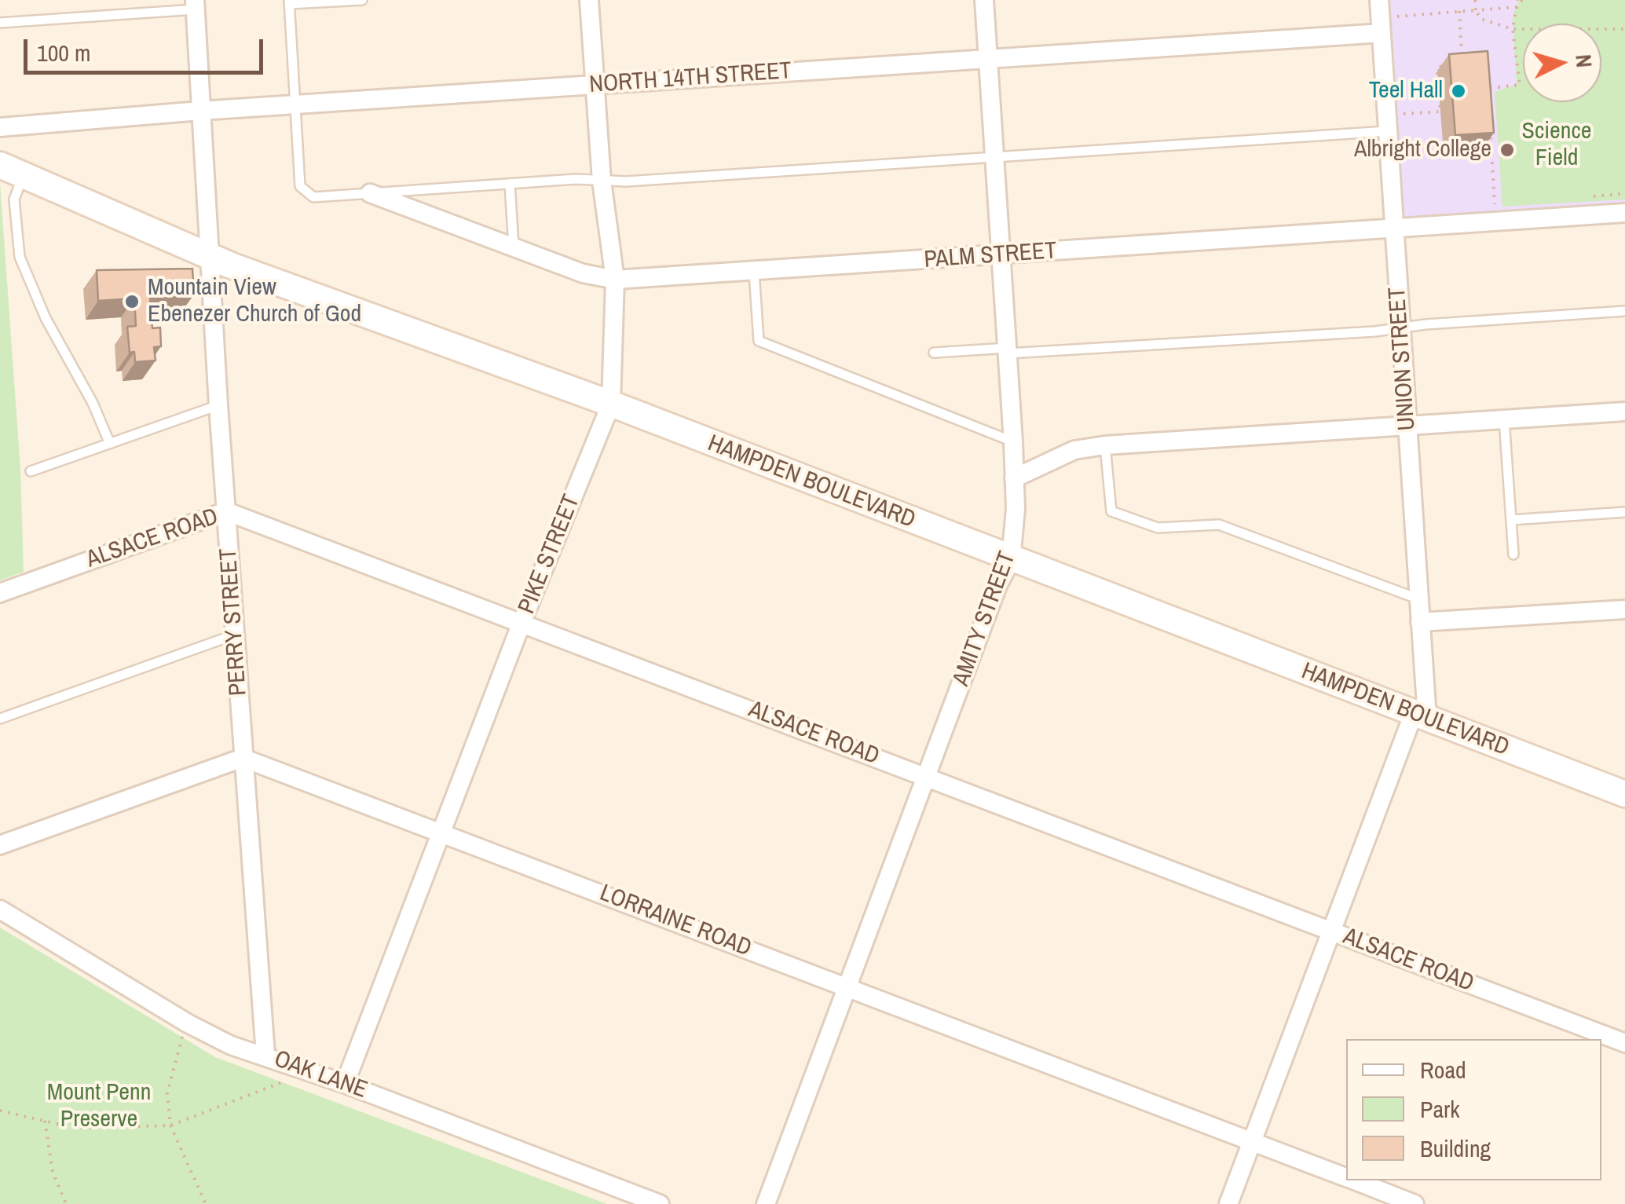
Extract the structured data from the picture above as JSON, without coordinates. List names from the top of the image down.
{
  "streets": {
    "main road": ["HAMPDEN BOULEVARD"],
    "street": [
      "NORTH 14TH STREET",
      "PALM STREET",
      "UNION STREET",
      "ALSACE ROAD",
      "PIKE STREET",
      "AMITY STREET",
      "PERRY STREET",
      "LORRAINE ROAD",
      "OAK LANE"
    ]
  },
  "crossings": [
    ["NORTH 14TH STREET", "UNION STREET"],
    ["NORTH 14TH STREET", "PIKE STREET"],
    ["NORTH 14TH STREET", "AMITY STREET"],
    ["NORTH 14TH STREET", "PERRY STREET"],
    ["PALM STREET", "UNION STREET"],
    ["PALM STREET", "PIKE STREET"],
    ["PALM STREET", "AMITY STREET"],
    ["UNION STREET", "HAMPDEN BOULEVARD"],
    ["UNION STREET", "ALSACE ROAD"],
    ["UNION STREET", "LORRAINE ROAD"],
    ["HAMPDEN BOULEVARD", "PIKE STREET"],
    ["HAMPDEN BOULEVARD", "AMITY STREET"],
    ["HAMPDEN BOULEVARD", "PERRY STREET"],
    ["ALSACE ROAD", "PIKE STREET"],
    ["ALSACE ROAD", "AMITY STREET"],
    ["ALSACE ROAD", "PERRY STREET"],
    ["PIKE STREET", "LORRAINE ROAD"],
    ["PIKE STREET", "OAK LANE"],
    ["AMITY STREET", "LORRAINE ROAD"],
    ["PERRY STREET", "LORRAINE ROAD"],
    ["PERRY STREET", "OAK LANE"]
  ],
  "parks": ["Science Field", "Mount Penn Preserve"],
  "places": ["Teel Hall", "Albright College", "Mountain View Ebenezer Church of God"],
  "legend": ["Road", "Park", "Building"],
  "scale_bar": "100 m",
  "north": "right"
}
